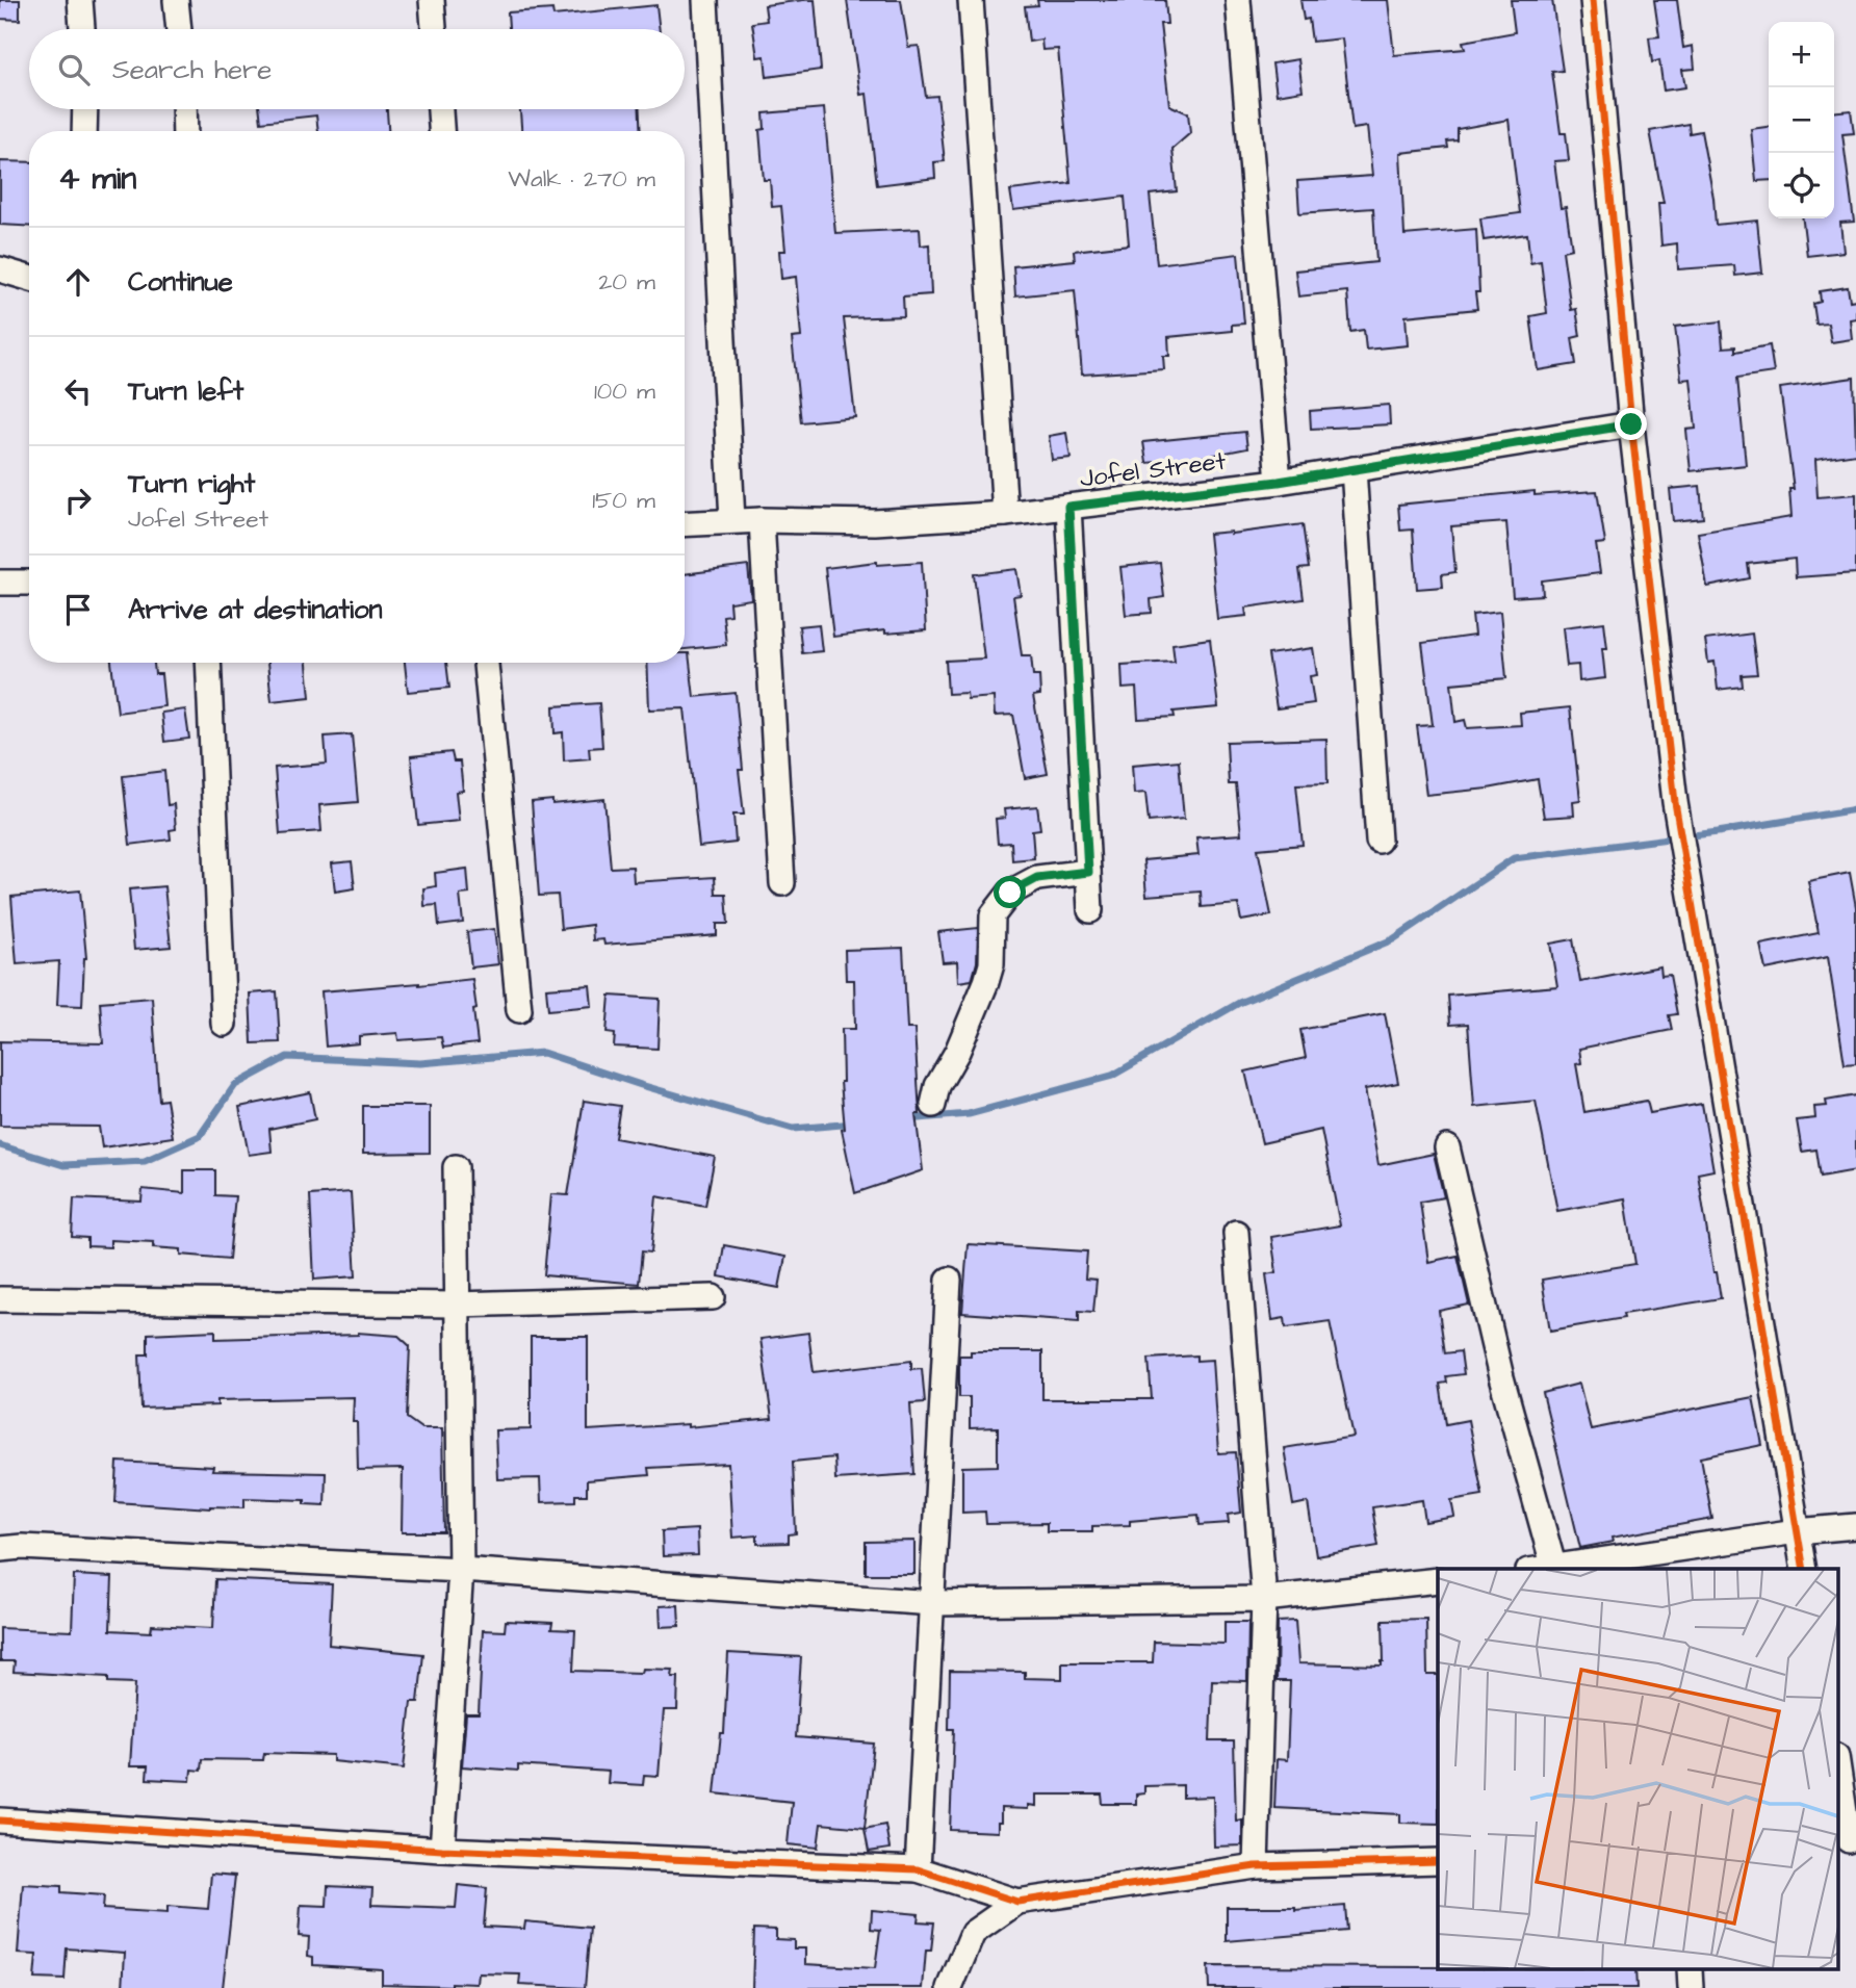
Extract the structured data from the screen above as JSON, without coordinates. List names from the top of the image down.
{
  "streets": {
    "street": ["Jofel Street"]
  },
  "page": {
    "map_buttons": ["+", "−"],
    "search": "Search here",
    "heading": ["4 min", "Walk · 270 m"],
    "list": [
      ["Continue", "20 m"],
      ["Turn left", "100 m"],
      ["Turn right", "Jofel Street", "150 m"],
      "Arrive at destination"
    ]
  }
}
